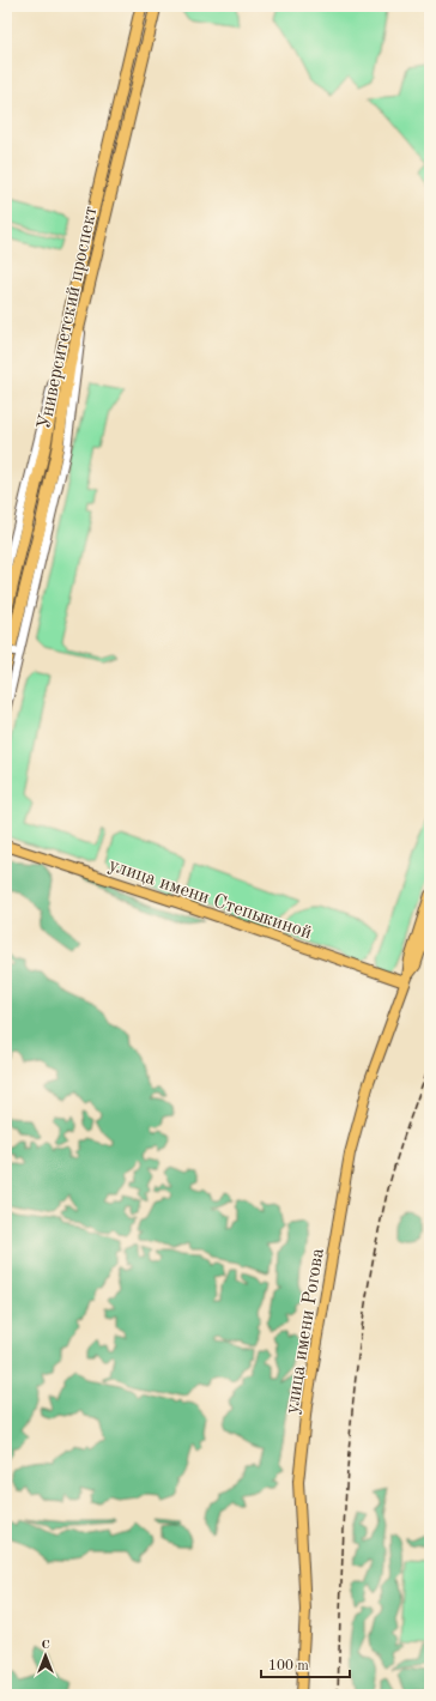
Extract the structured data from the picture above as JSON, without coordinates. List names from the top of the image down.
{
  "streets": {
    "highway": ["Университетский проспект"],
    "main road": ["улица имени Степыкиной", "улица имени Рогова"]
  },
  "crossings": [
    ["улица имени Степыкиной", "улица имени Рогова"]
  ],
  "scale_bar": "100 m",
  "north": "top"
}
